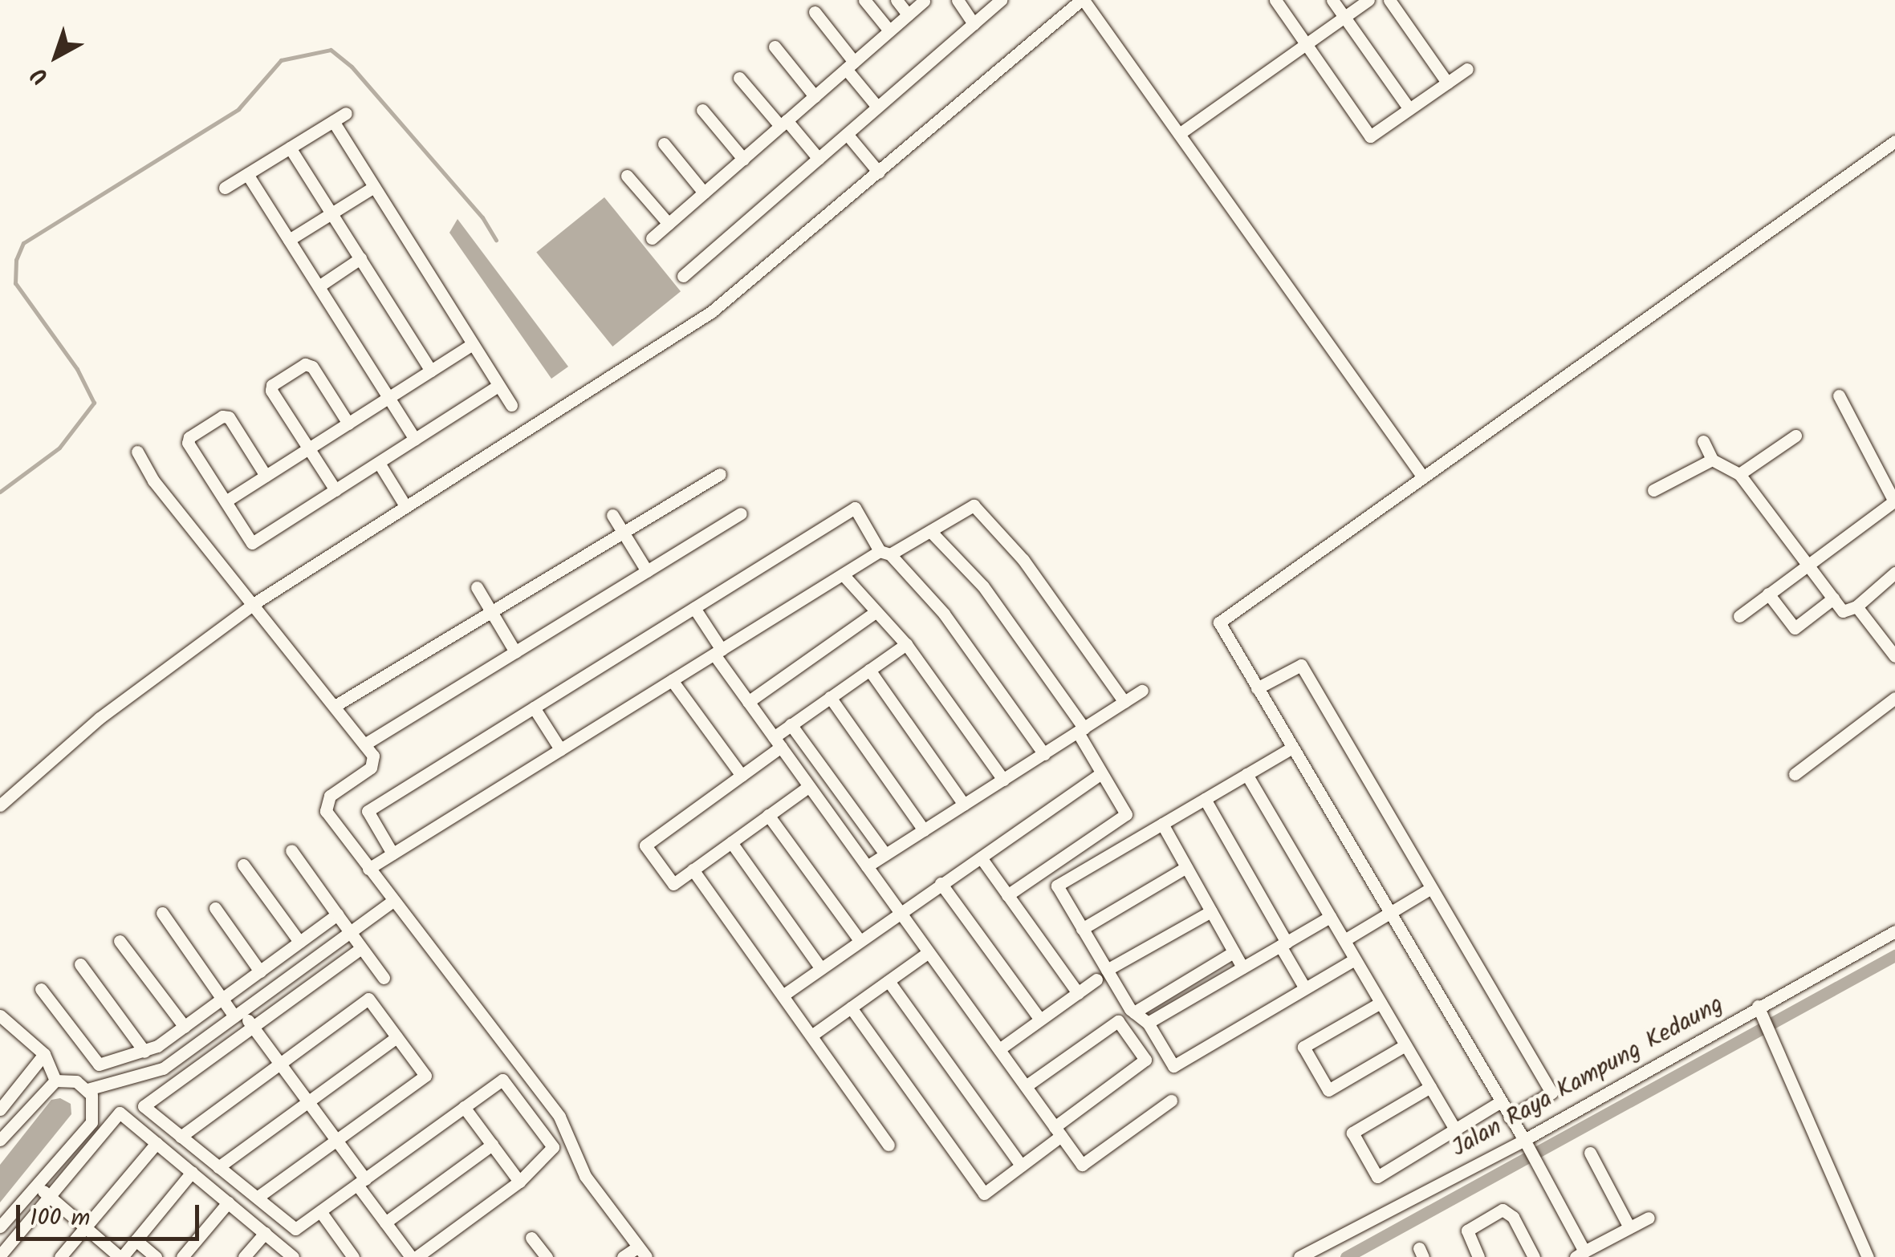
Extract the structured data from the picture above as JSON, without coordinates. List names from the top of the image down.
{
  "streets": {
    "street": ["Jalan Raya Kampung Kedaung"]
  },
  "scale_bar": "100 m",
  "north": "bottom left"
}
